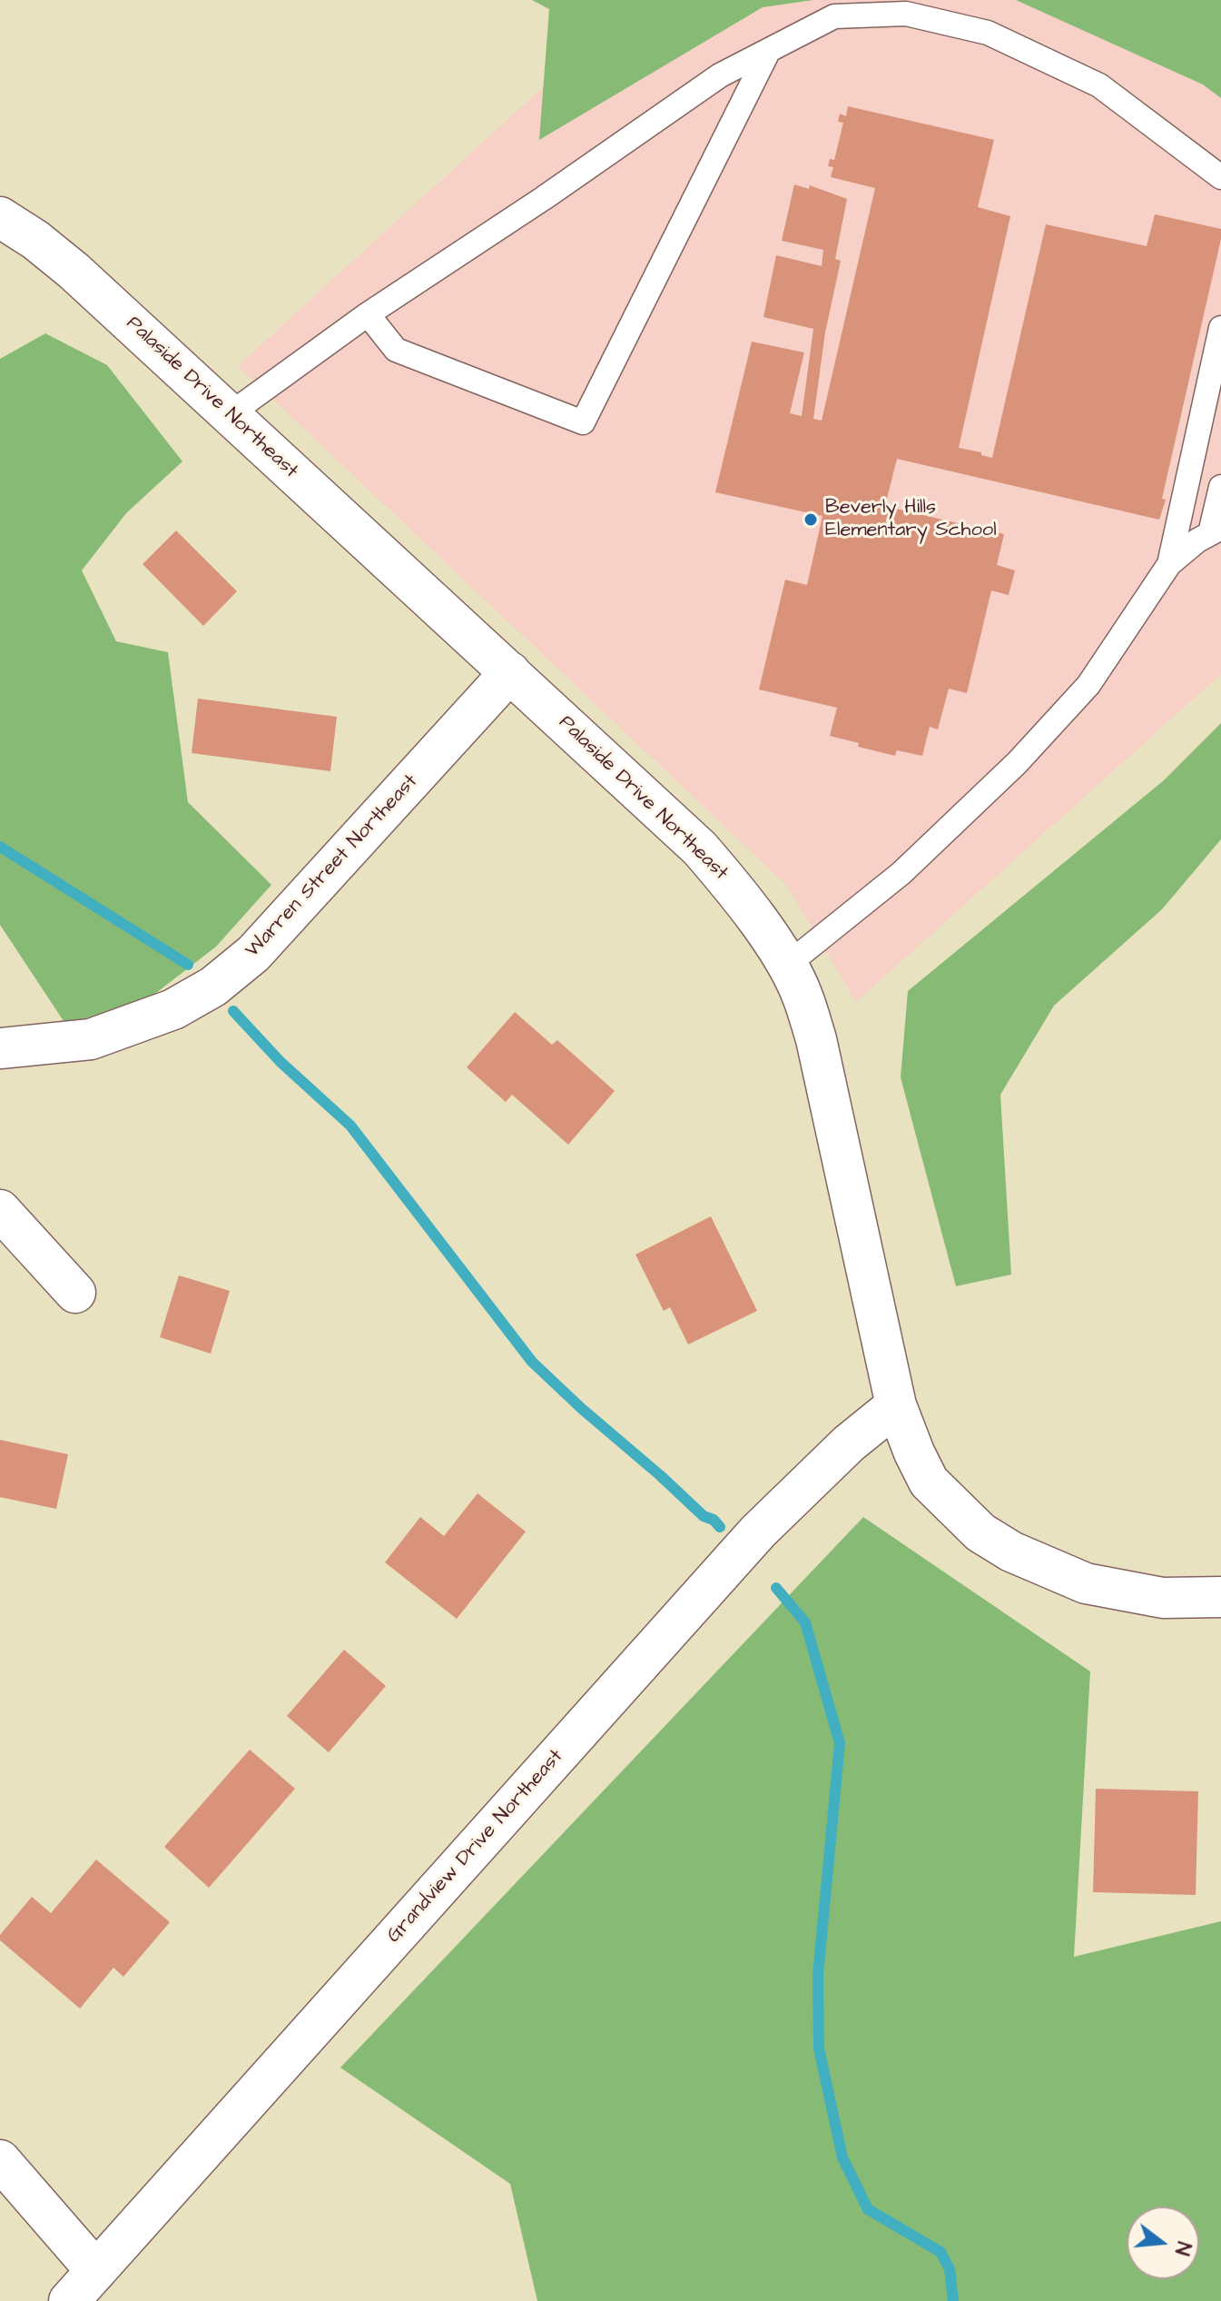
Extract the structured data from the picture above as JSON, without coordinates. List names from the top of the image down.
{
  "streets": {
    "street": ["Palaside Drive Northeast", "Warren Street Northeast", "Grandview Drive Northeast"]
  },
  "crossings": [
    ["Palaside Drive Northeast", "Warren Street Northeast"],
    ["Palaside Drive Northeast", "Grandview Drive Northeast"]
  ],
  "places": ["Beverly Hills Elementary School"],
  "north": "right"
}
